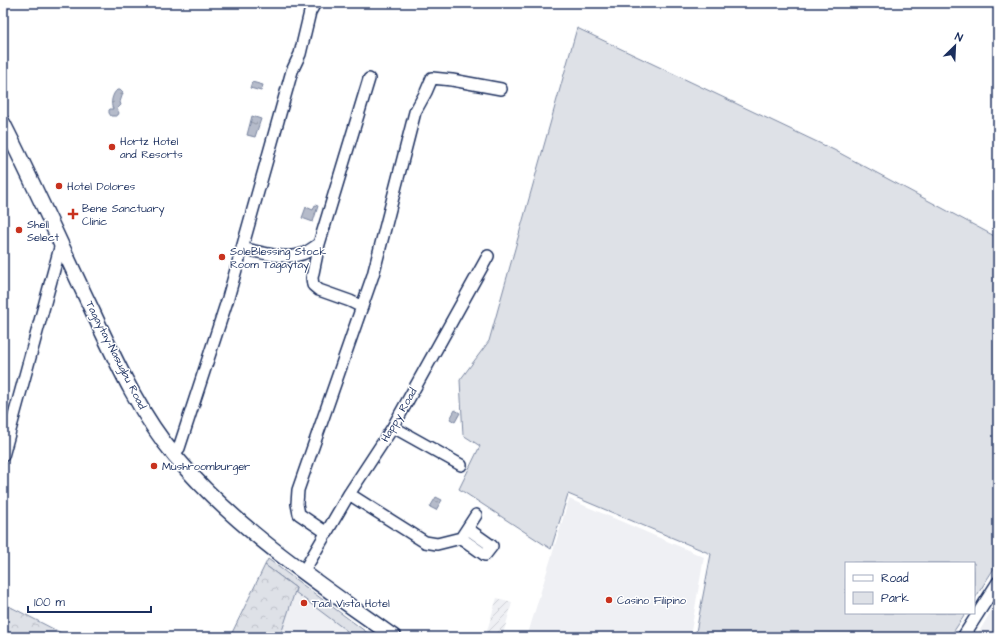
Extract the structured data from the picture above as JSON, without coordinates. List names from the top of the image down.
{
  "streets": {
    "main road": ["Tagaytay-Nasugbu Road"],
    "street": ["Happy Road"]
  },
  "crossings": [
    ["Tagaytay-Nasugbu Road", "Happy Road"]
  ],
  "places": {
    "other": [
      "Hortz Hotel and Resorts",
      "Hotel Dolores",
      "Shell Select",
      "SoleBlessing Stock Room Tagaytay",
      "Mushroomburger",
      "Casino Filipino",
      "Taal Vista Hotel"
    ],
    "health": ["Bene Sanctuary Clinic"]
  },
  "legend": ["Road", "Park"],
  "scale_bar": "100 m",
  "north": "top right"
}
